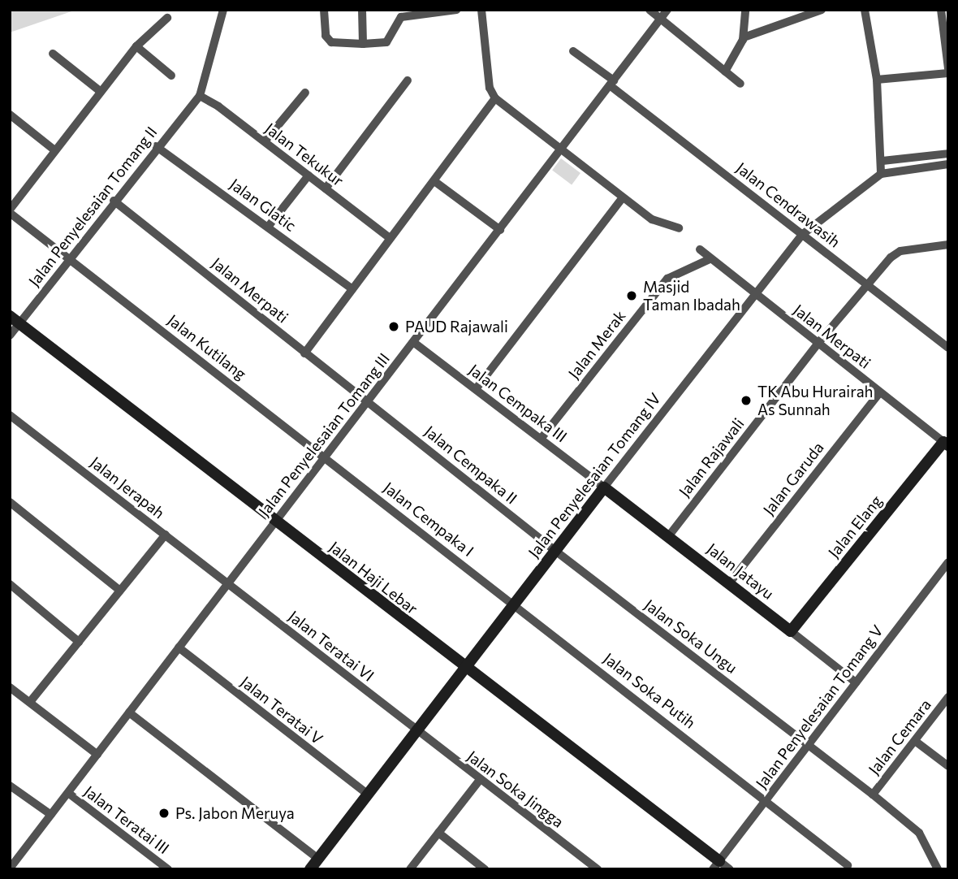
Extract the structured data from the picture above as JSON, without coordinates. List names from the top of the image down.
{
  "streets": {
    "street": [
      "Jalan Tekukur",
      "Jalan Glatic",
      "Jalan Cendrawasih",
      "Jalan Penyelesaian Tomang II",
      "Jalan Merpati",
      "Jalan Merak",
      "Jalan Kutilang",
      "Jalan Cempaka III",
      "Jalan Penyelesaian Tomang III",
      "Jalan Rajawali",
      "Jalan Cempaka II",
      "Jalan Penyelesaian Tomang IV",
      "Jalan Garuda",
      "Jalan Jerapah",
      "Jalan Cempaka I",
      "Jalan Elang",
      "Jalan Jatayu",
      "Jalan Haji Lebar",
      "Jalan Soka Ungu",
      "Jalan Teratai VI",
      "Jalan Soka Putih",
      "Jalan Penyelesaian Tomang V",
      "Jalan Teratai V",
      "Jalan Cemara",
      "Jalan Soka Jingga",
      "Jalan Teratai III"
    ]
  },
  "crossings": [
    ["Jalan Tekukur", "Jalan Penyelesaian Tomang II"],
    ["Jalan Glatic", "Jalan Penyelesaian Tomang II"],
    ["Jalan Cendrawasih", "Jalan Penyelesaian Tomang III"],
    ["Jalan Cendrawasih", "Jalan Rajawali"],
    ["Jalan Cendrawasih", "Jalan Penyelesaian Tomang IV"],
    ["Jalan Penyelesaian Tomang II", "Jalan Merpati"],
    ["Jalan Penyelesaian Tomang II", "Jalan Kutilang"],
    ["Jalan Penyelesaian Tomang II", "Jalan Haji Lebar"],
    ["Jalan Merpati", "Jalan Merak"],
    ["Jalan Merpati", "Jalan Penyelesaian Tomang III"],
    ["Jalan Merpati", "Jalan Rajawali"],
    ["Jalan Merpati", "Jalan Cempaka II"],
    ["Jalan Merpati", "Jalan Penyelesaian Tomang IV"],
    ["Jalan Merpati", "Jalan Garuda"],
    ["Jalan Merpati", "Jalan Elang"],
    ["Jalan Merak", "Jalan Cempaka III"],
    ["Jalan Kutilang", "Jalan Penyelesaian Tomang III"],
    ["Jalan Kutilang", "Jalan Cempaka I"],
    ["Jalan Cempaka III", "Jalan Penyelesaian Tomang III"],
    ["Jalan Cempaka III", "Jalan Penyelesaian Tomang IV"],
    ["Jalan Cempaka III", "Jalan Jatayu"],
    ["Jalan Penyelesaian Tomang III", "Jalan Cempaka II"],
    ["Jalan Penyelesaian Tomang III", "Jalan Jerapah"],
    ["Jalan Penyelesaian Tomang III", "Jalan Cempaka I"],
    ["Jalan Penyelesaian Tomang III", "Jalan Haji Lebar"],
    ["Jalan Penyelesaian Tomang III", "Jalan Teratai VI"],
    ["Jalan Penyelesaian Tomang III", "Jalan Teratai V"],
    ["Jalan Penyelesaian Tomang III", "Jalan Teratai III"],
    ["Jalan Rajawali", "Jalan Jatayu"],
    ["Jalan Cempaka II", "Jalan Penyelesaian Tomang IV"],
    ["Jalan Cempaka II", "Jalan Soka Ungu"],
    ["Jalan Penyelesaian Tomang IV", "Jalan Cempaka I"],
    ["Jalan Penyelesaian Tomang IV", "Jalan Jatayu"],
    ["Jalan Penyelesaian Tomang IV", "Jalan Haji Lebar"],
    ["Jalan Penyelesaian Tomang IV", "Jalan Soka Ungu"],
    ["Jalan Penyelesaian Tomang IV", "Jalan Teratai VI"],
    ["Jalan Penyelesaian Tomang IV", "Jalan Soka Putih"],
    ["Jalan Penyelesaian Tomang IV", "Jalan Teratai V"],
    ["Jalan Penyelesaian Tomang IV", "Jalan Soka Jingga"],
    ["Jalan Garuda", "Jalan Jatayu"],
    ["Jalan Jerapah", "Jalan Teratai VI"],
    ["Jalan Cempaka I", "Jalan Soka Putih"],
    ["Jalan Elang", "Jalan Jatayu"],
    ["Jalan Jatayu", "Jalan Penyelesaian Tomang V"],
    ["Jalan Haji Lebar", "Jalan Penyelesaian Tomang V"],
    ["Jalan Soka Ungu", "Jalan Penyelesaian Tomang V"],
    ["Jalan Soka Ungu", "Jalan Cemara"],
    ["Jalan Teratai VI", "Jalan Soka Jingga"],
    ["Jalan Soka Putih", "Jalan Penyelesaian Tomang V"]
  ],
  "places": [
    "Masjid Taman Ibadah",
    "PAUD Rajawali",
    "TK Abu Hurairah As Sunnah",
    "Ps. Jabon Meruya"
  ]
}
